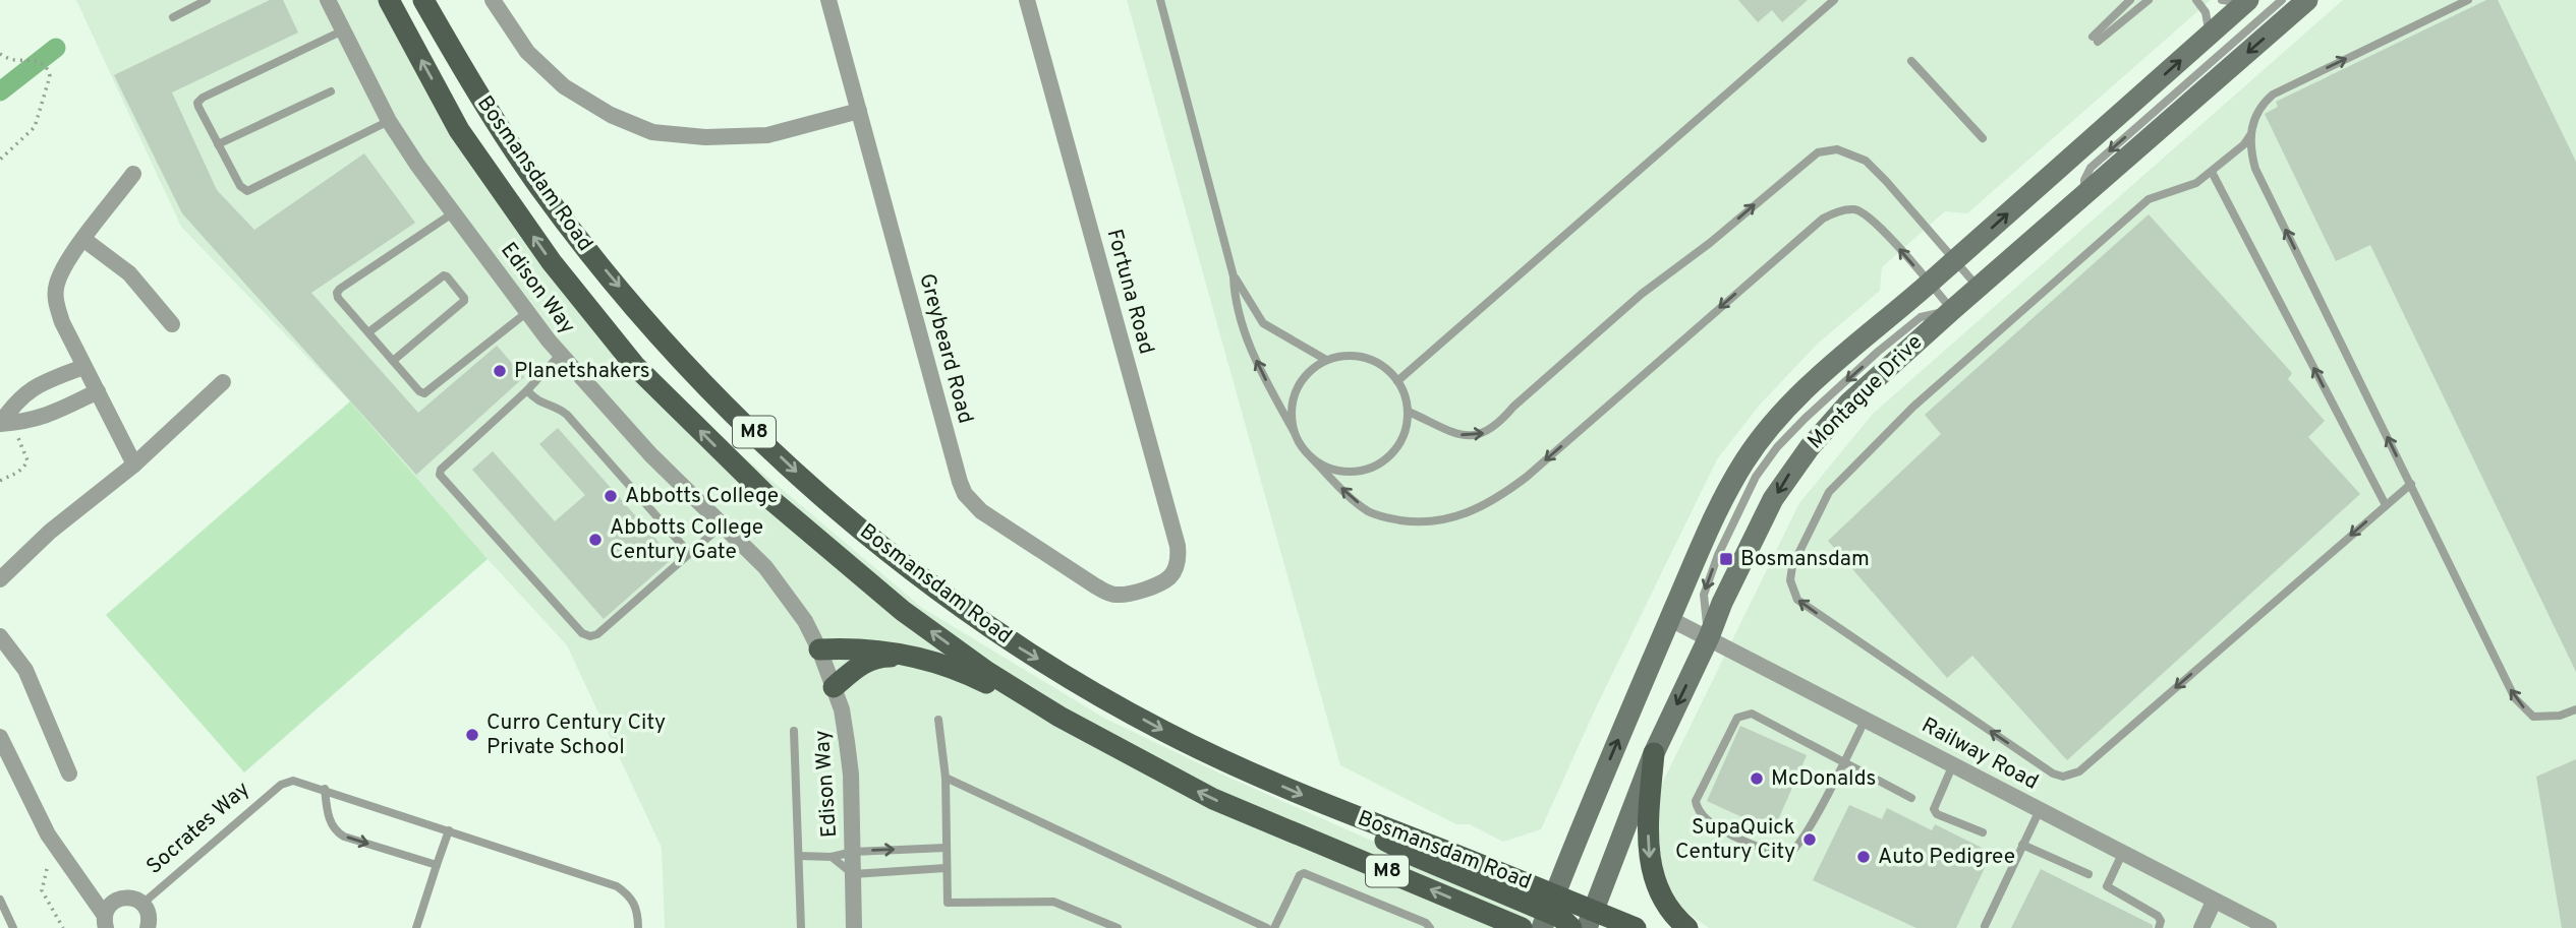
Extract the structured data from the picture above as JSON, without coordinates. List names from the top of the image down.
{
  "streets": {
    "main road": ["Bosmansdam Road", "Montague Drive", "M8"],
    "street": [
      "Edison Way",
      "Fortuna Road",
      "Greybeard Road",
      "Railway Road"
    ],
    "lane": ["Socrates Way"]
  },
  "crossings": [
    ["Bosmansdam Road", "Montague Drive"],
    ["Fortuna Road", "Greybeard Road"],
    ["Montague Drive", "Railway Road"]
  ],
  "places": {
    "other": [
      "Planetshakers",
      "Abbotts College",
      "Abbotts College Century Gate",
      "Curro Century City Private School",
      "McDonalds",
      "SupaQuick Century City",
      "Auto Pedigree"
    ],
    "transit": ["Bosmansdam"]
  }
}
